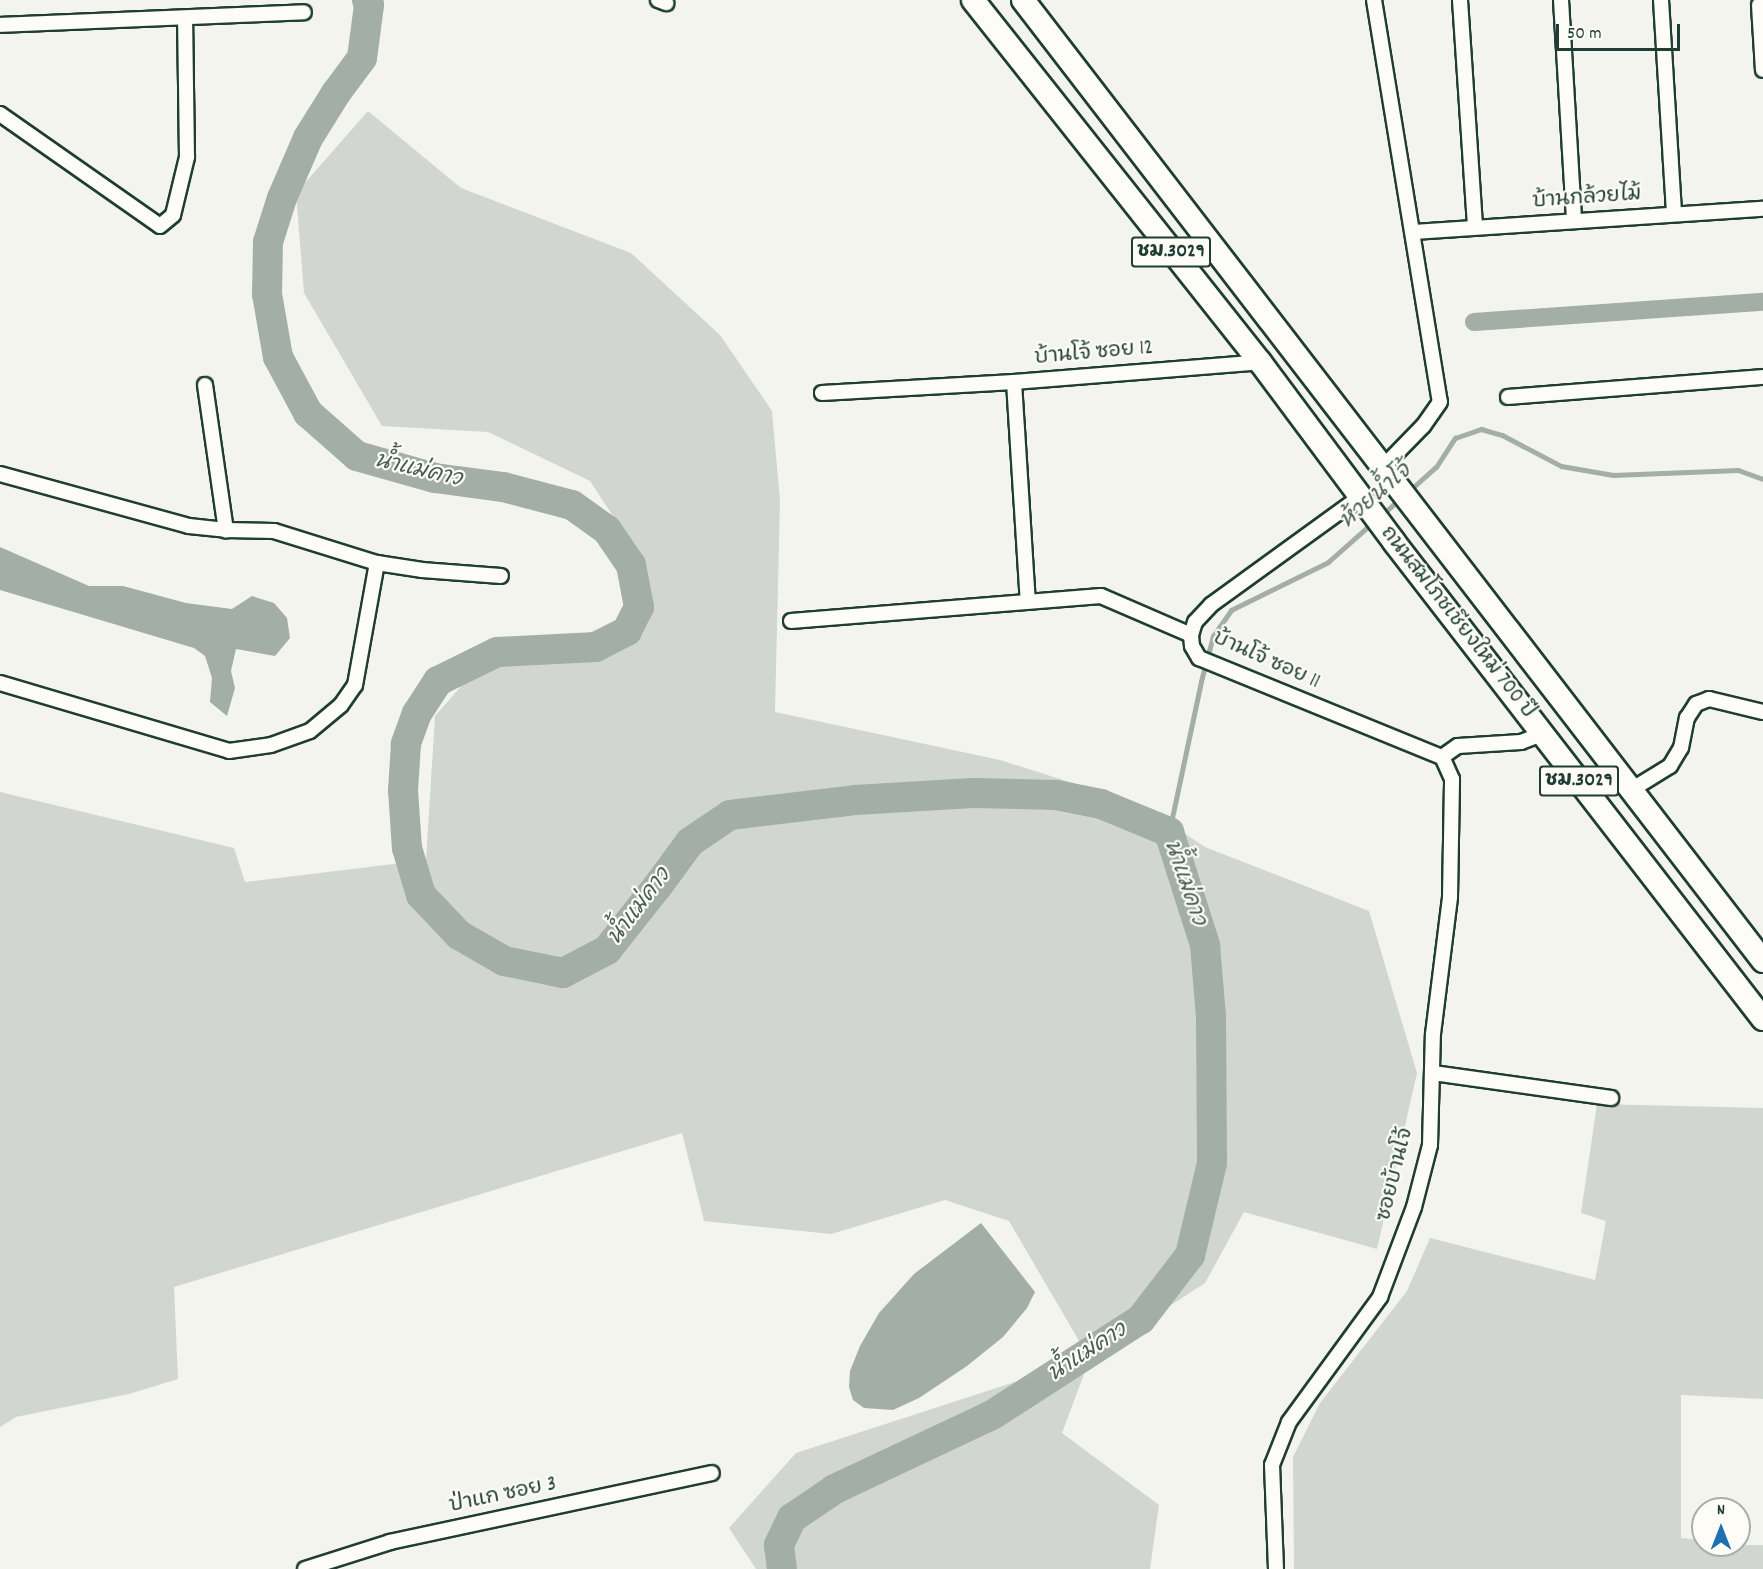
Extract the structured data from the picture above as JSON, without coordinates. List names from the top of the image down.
{
  "streets": {
    "main road": ["ชม.3029", "ถนนสมโภชเชียงใหม่ 700 ปี"],
    "street": [
      "บ้านกล้วยไม้",
      "บ้านโจ้ ซอย 12",
      "บ้านโจ้ ซอย 11",
      "ซอยบ้านโจ้",
      "ป่าแก ซอย 3"
    ]
  },
  "crossings": [
    ["บ้านโจ้ ซอย 12", "ถนนสมโภชเชียงใหม่ 700 ปี"],
    ["ถนนสมโภชเชียงใหม่ 700 ปี", "บ้านโจ้ ซอย 11"],
    ["บ้านโจ้ ซอย 11", "ซอยบ้านโจ้"]
  ],
  "water": ["น้ำแม่คาว", "ห้วยน้ำโจ้"],
  "scale_bar": "50 m",
  "north": "top"
}
